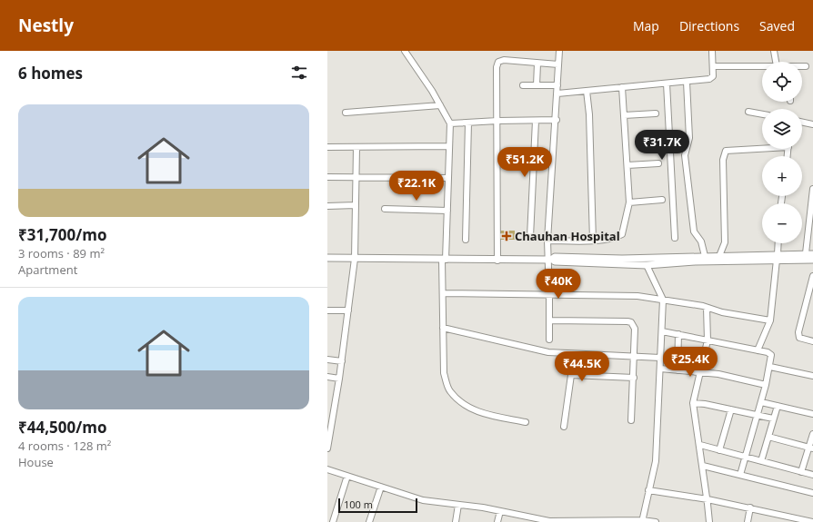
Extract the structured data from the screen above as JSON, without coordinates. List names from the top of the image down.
{
  "places": {
    "health": ["Chauhan Hospital"]
  },
  "scale_bar": "100 m",
  "page": {
    "header": "Nestly",
    "nav": ["Map", "Directions", "Saved"],
    "heading": "6 homes",
    "map_buttons": ["+", "−"],
    "list": [
      {
        "name": "₹31,700/mo",
        "note": "3 rooms · 89 m² · Apartment"
      },
      {
        "name": "₹44,500/mo",
        "note": "4 rooms · 128 m² · House"
      }
    ],
    "price": [
      "₹31.7K",
      "₹51.2K",
      "₹22.1K",
      "₹40K",
      "₹25.4K",
      "₹44.5K"
    ],
    "scale": "100 m"
  }
}
